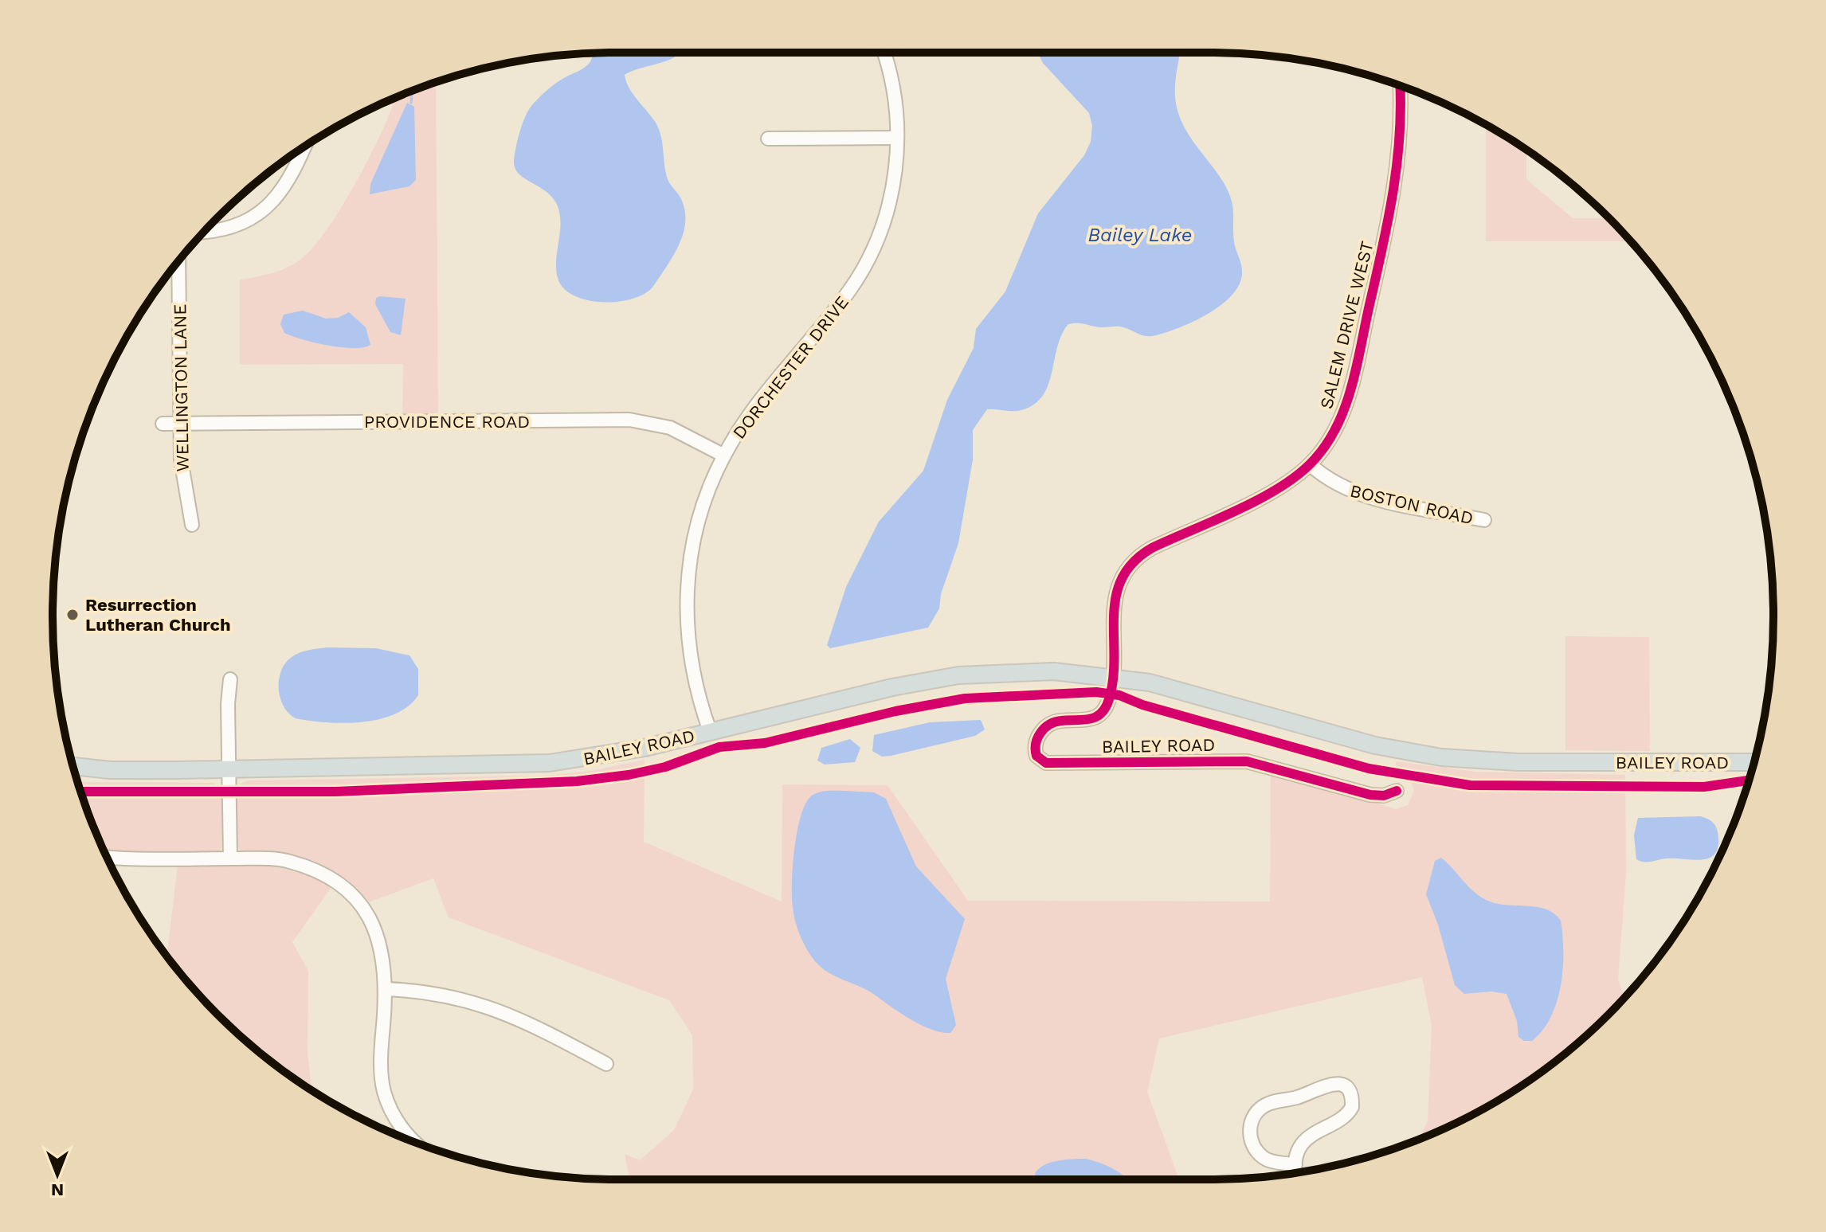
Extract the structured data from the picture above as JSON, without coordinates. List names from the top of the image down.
{
  "streets": {
    "main road": ["BAILEY ROAD"],
    "street": [
      "SALEM DRIVE WEST",
      "DORCHESTER DRIVE",
      "WELLINGTON LANE",
      "PROVIDENCE ROAD",
      "BOSTON ROAD"
    ]
  },
  "crossings": [
    ["SALEM DRIVE WEST", "BOSTON ROAD"],
    ["SALEM DRIVE WEST", "BAILEY ROAD"],
    ["DORCHESTER DRIVE", "PROVIDENCE ROAD"],
    ["DORCHESTER DRIVE", "BAILEY ROAD"],
    ["WELLINGTON LANE", "PROVIDENCE ROAD"]
  ],
  "water": ["Bailey Lake"],
  "places": ["Resurrection Lutheran Church"],
  "north": "bottom"
}
